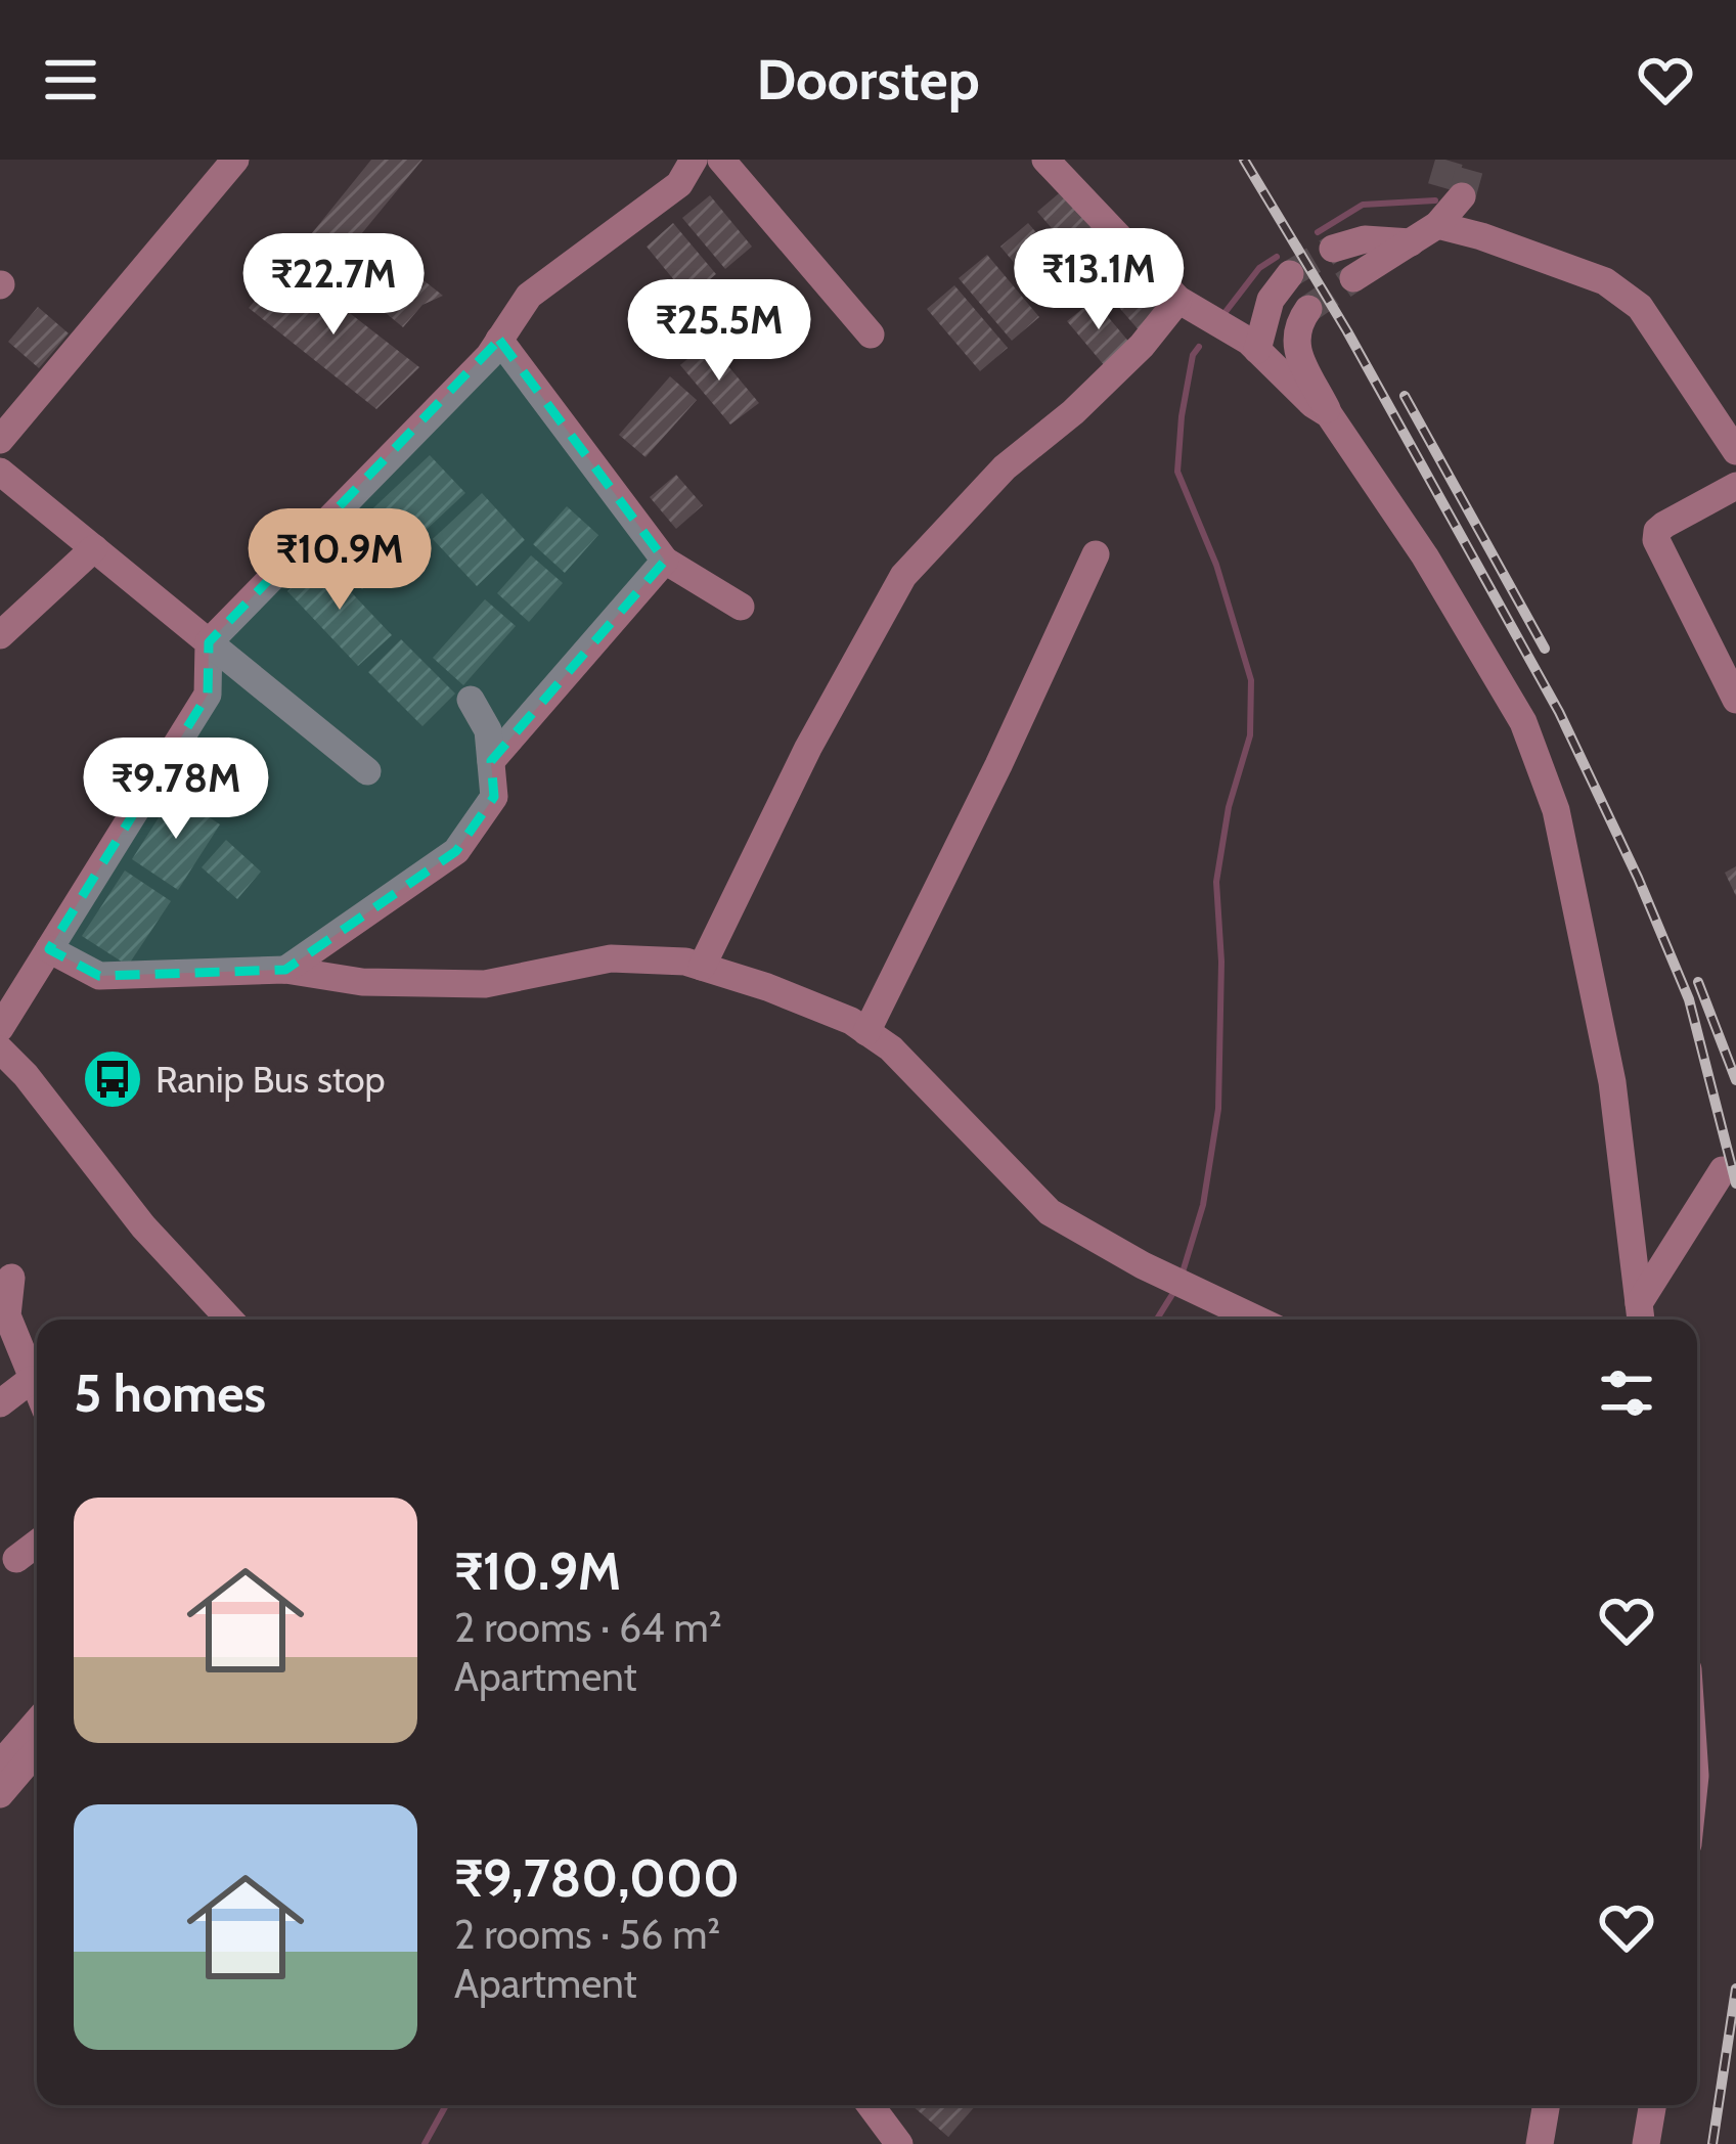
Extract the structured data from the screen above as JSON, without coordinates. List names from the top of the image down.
{
  "places": {
    "bus stop": ["Ranip Bus stop"]
  },
  "page": {
    "header": "Doorstep",
    "price": [
      "₹13.1M",
      "₹22.7M",
      "₹25.5M",
      "₹10.9M",
      "₹9.78M"
    ],
    "heading": "5 homes",
    "list": [
      {
        "name": "₹10.9M",
        "note": "2 rooms · 64 m² · Apartment"
      },
      {
        "name": "₹9,780,000",
        "note": "2 rooms · 56 m² · Apartment"
      }
    ]
  }
}
